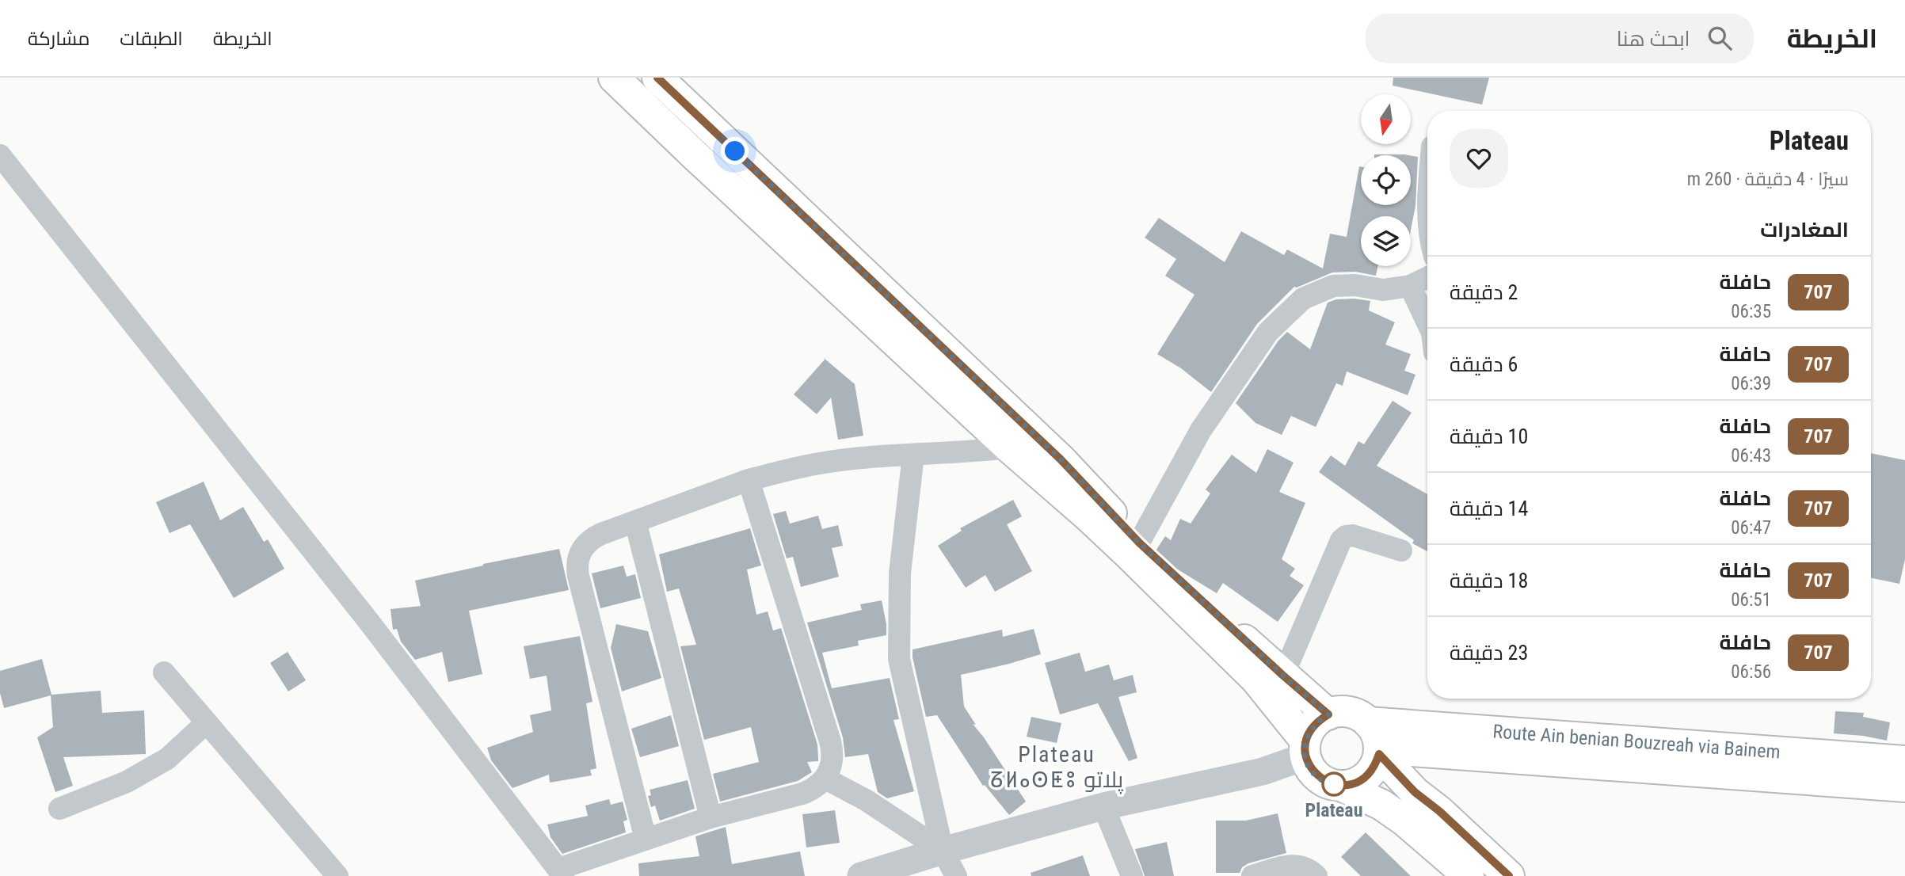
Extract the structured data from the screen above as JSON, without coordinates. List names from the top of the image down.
{
  "streets": {
    "main road": ["Route Ain benian Bouzreah via Bainem"]
  },
  "districts": ["Plateau ⵒⵍⴰⵙⵟⵓ پلاتو"],
  "places": ["Plateau"],
  "lines": ["bus line 707"],
  "north": "bottom",
  "page": {
    "header": "الخريطة",
    "search": "ابحث هنا",
    "nav": ["الخريطة", "الطبقات", "مشاركة"],
    "heading": [
      ["Plateau", "سيرًا · 4 دقيقة · 260 m"],
      "المغادرات"
    ],
    "list": [
      {
        "mark": "707",
        "name": "حافلة",
        "note": "06:35",
        "value": "2 دقيقة"
      },
      {
        "mark": "707",
        "name": "حافلة",
        "note": "06:39",
        "value": "6 دقيقة"
      },
      {
        "mark": "707",
        "name": "حافلة",
        "note": "06:43",
        "value": "10 دقيقة"
      },
      {
        "mark": "707",
        "name": "حافلة",
        "note": "06:47",
        "value": "14 دقيقة"
      },
      {
        "mark": "707",
        "name": "حافلة",
        "note": "06:51",
        "value": "18 دقيقة"
      },
      {
        "mark": "707",
        "name": "حافلة",
        "note": "06:56",
        "value": "23 دقيقة"
      }
    ]
  }
}
